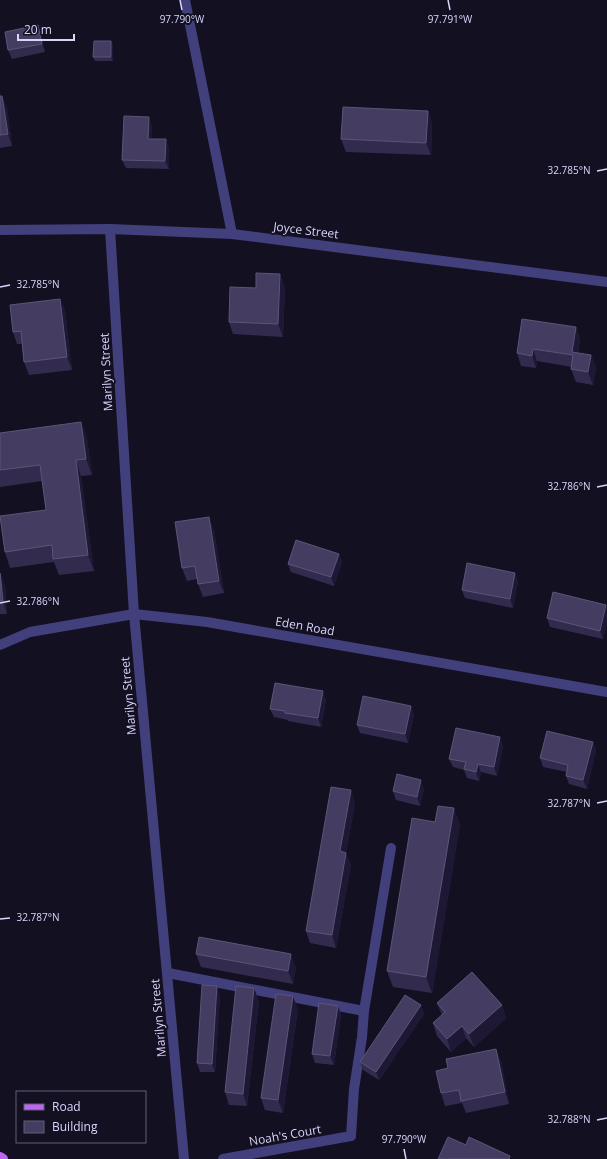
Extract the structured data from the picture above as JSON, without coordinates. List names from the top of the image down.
{
  "streets": {
    "street": [
      "Joyce Street",
      "Marilyn Street",
      "Eden Road",
      "Noah's Court"
    ]
  },
  "crossings": [
    ["Joyce Street", "Marilyn Street"],
    ["Marilyn Street", "Eden Road"]
  ],
  "legend": ["Road", "Building"],
  "scale_bar": "20 m",
  "coordinates": [
    "97.790°W",
    "97.791°W",
    "32.785°N",
    "32.786°N",
    "32.787°N",
    "32.788°N"
  ]
}
